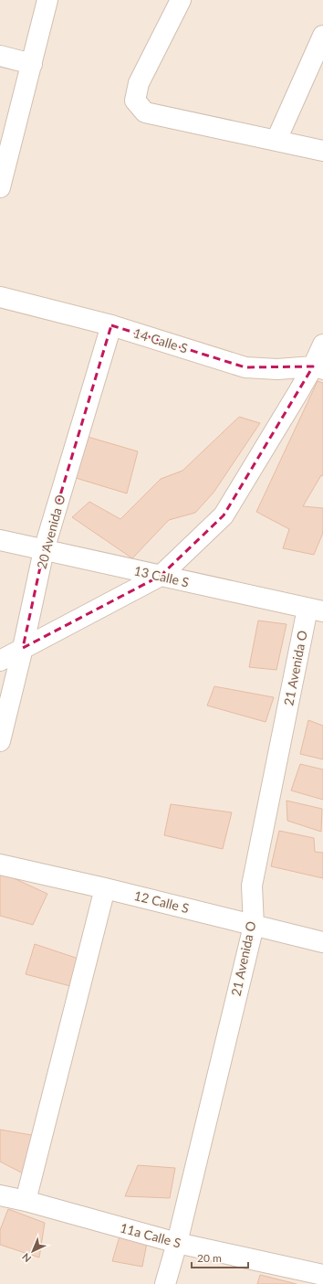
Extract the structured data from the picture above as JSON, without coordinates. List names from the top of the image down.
{
  "streets": {
    "street": [
      "14 Calle S",
      "20 Avenida O",
      "13 Calle S",
      "21 Avenida O",
      "12 Calle S",
      "11a Calle S"
    ]
  },
  "crossings": [
    ["14 Calle S", "20 Avenida O"],
    ["20 Avenida O", "13 Calle S"],
    ["13 Calle S", "21 Avenida O"],
    ["21 Avenida O", "12 Calle S"],
    ["21 Avenida O", "11a Calle S"]
  ],
  "scale_bar": "20 m",
  "north": "bottom left"
}
